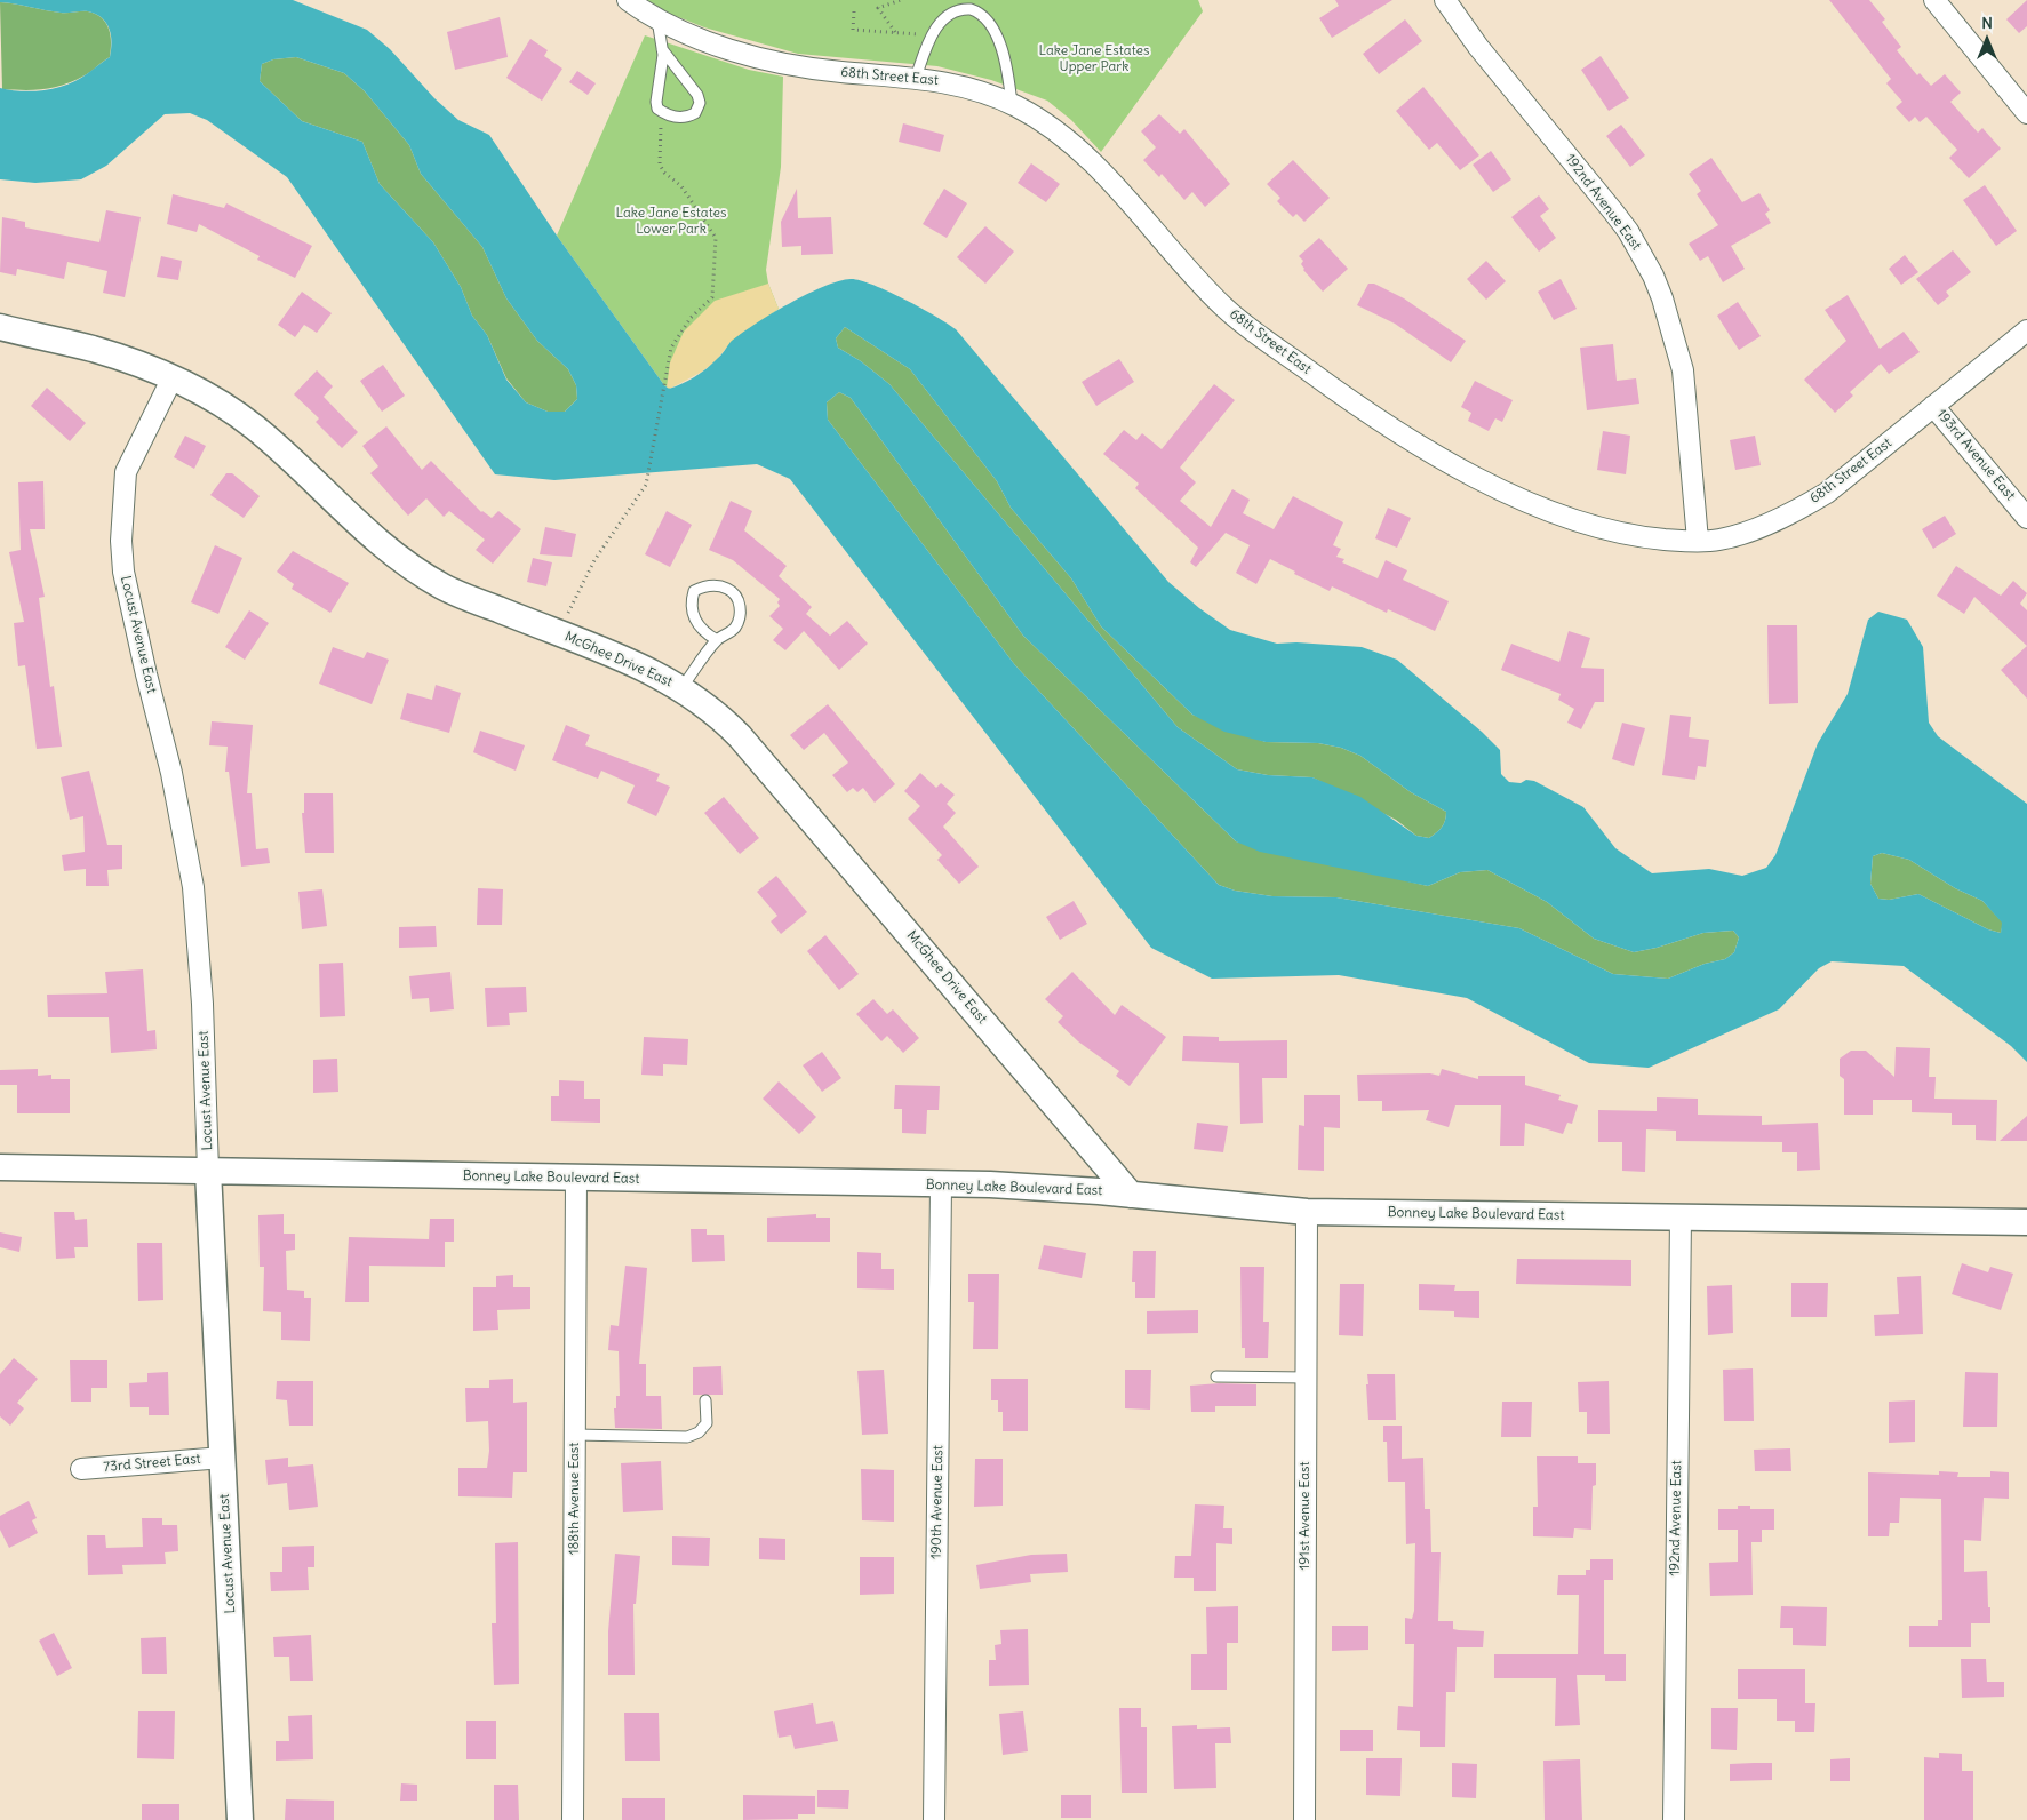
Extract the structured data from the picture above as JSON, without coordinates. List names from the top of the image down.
{
  "streets": {
    "street": [
      "68th Street East",
      "192nd Avenue East",
      "193rd Avenue East",
      "Locust Avenue East",
      "McGhee Drive East",
      "Bonney Lake Boulevard East",
      "73rd Street East",
      "188th Avenue East",
      "190th Avenue East",
      "191st Avenue East"
    ]
  },
  "crossings": [
    ["68th Street East", "192nd Avenue East"],
    ["68th Street East", "193rd Avenue East"],
    ["192nd Avenue East", "Bonney Lake Boulevard East"],
    ["Locust Avenue East", "McGhee Drive East"],
    ["Locust Avenue East", "Bonney Lake Boulevard East"],
    ["Locust Avenue East", "73rd Street East"],
    ["McGhee Drive East", "Bonney Lake Boulevard East"],
    ["Bonney Lake Boulevard East", "188th Avenue East"],
    ["Bonney Lake Boulevard East", "190th Avenue East"],
    ["Bonney Lake Boulevard East", "191st Avenue East"]
  ],
  "parks": ["Lake Jane Estates Upper Park", "Lake Jane Estates Lower Park"],
  "north": "top"
}
